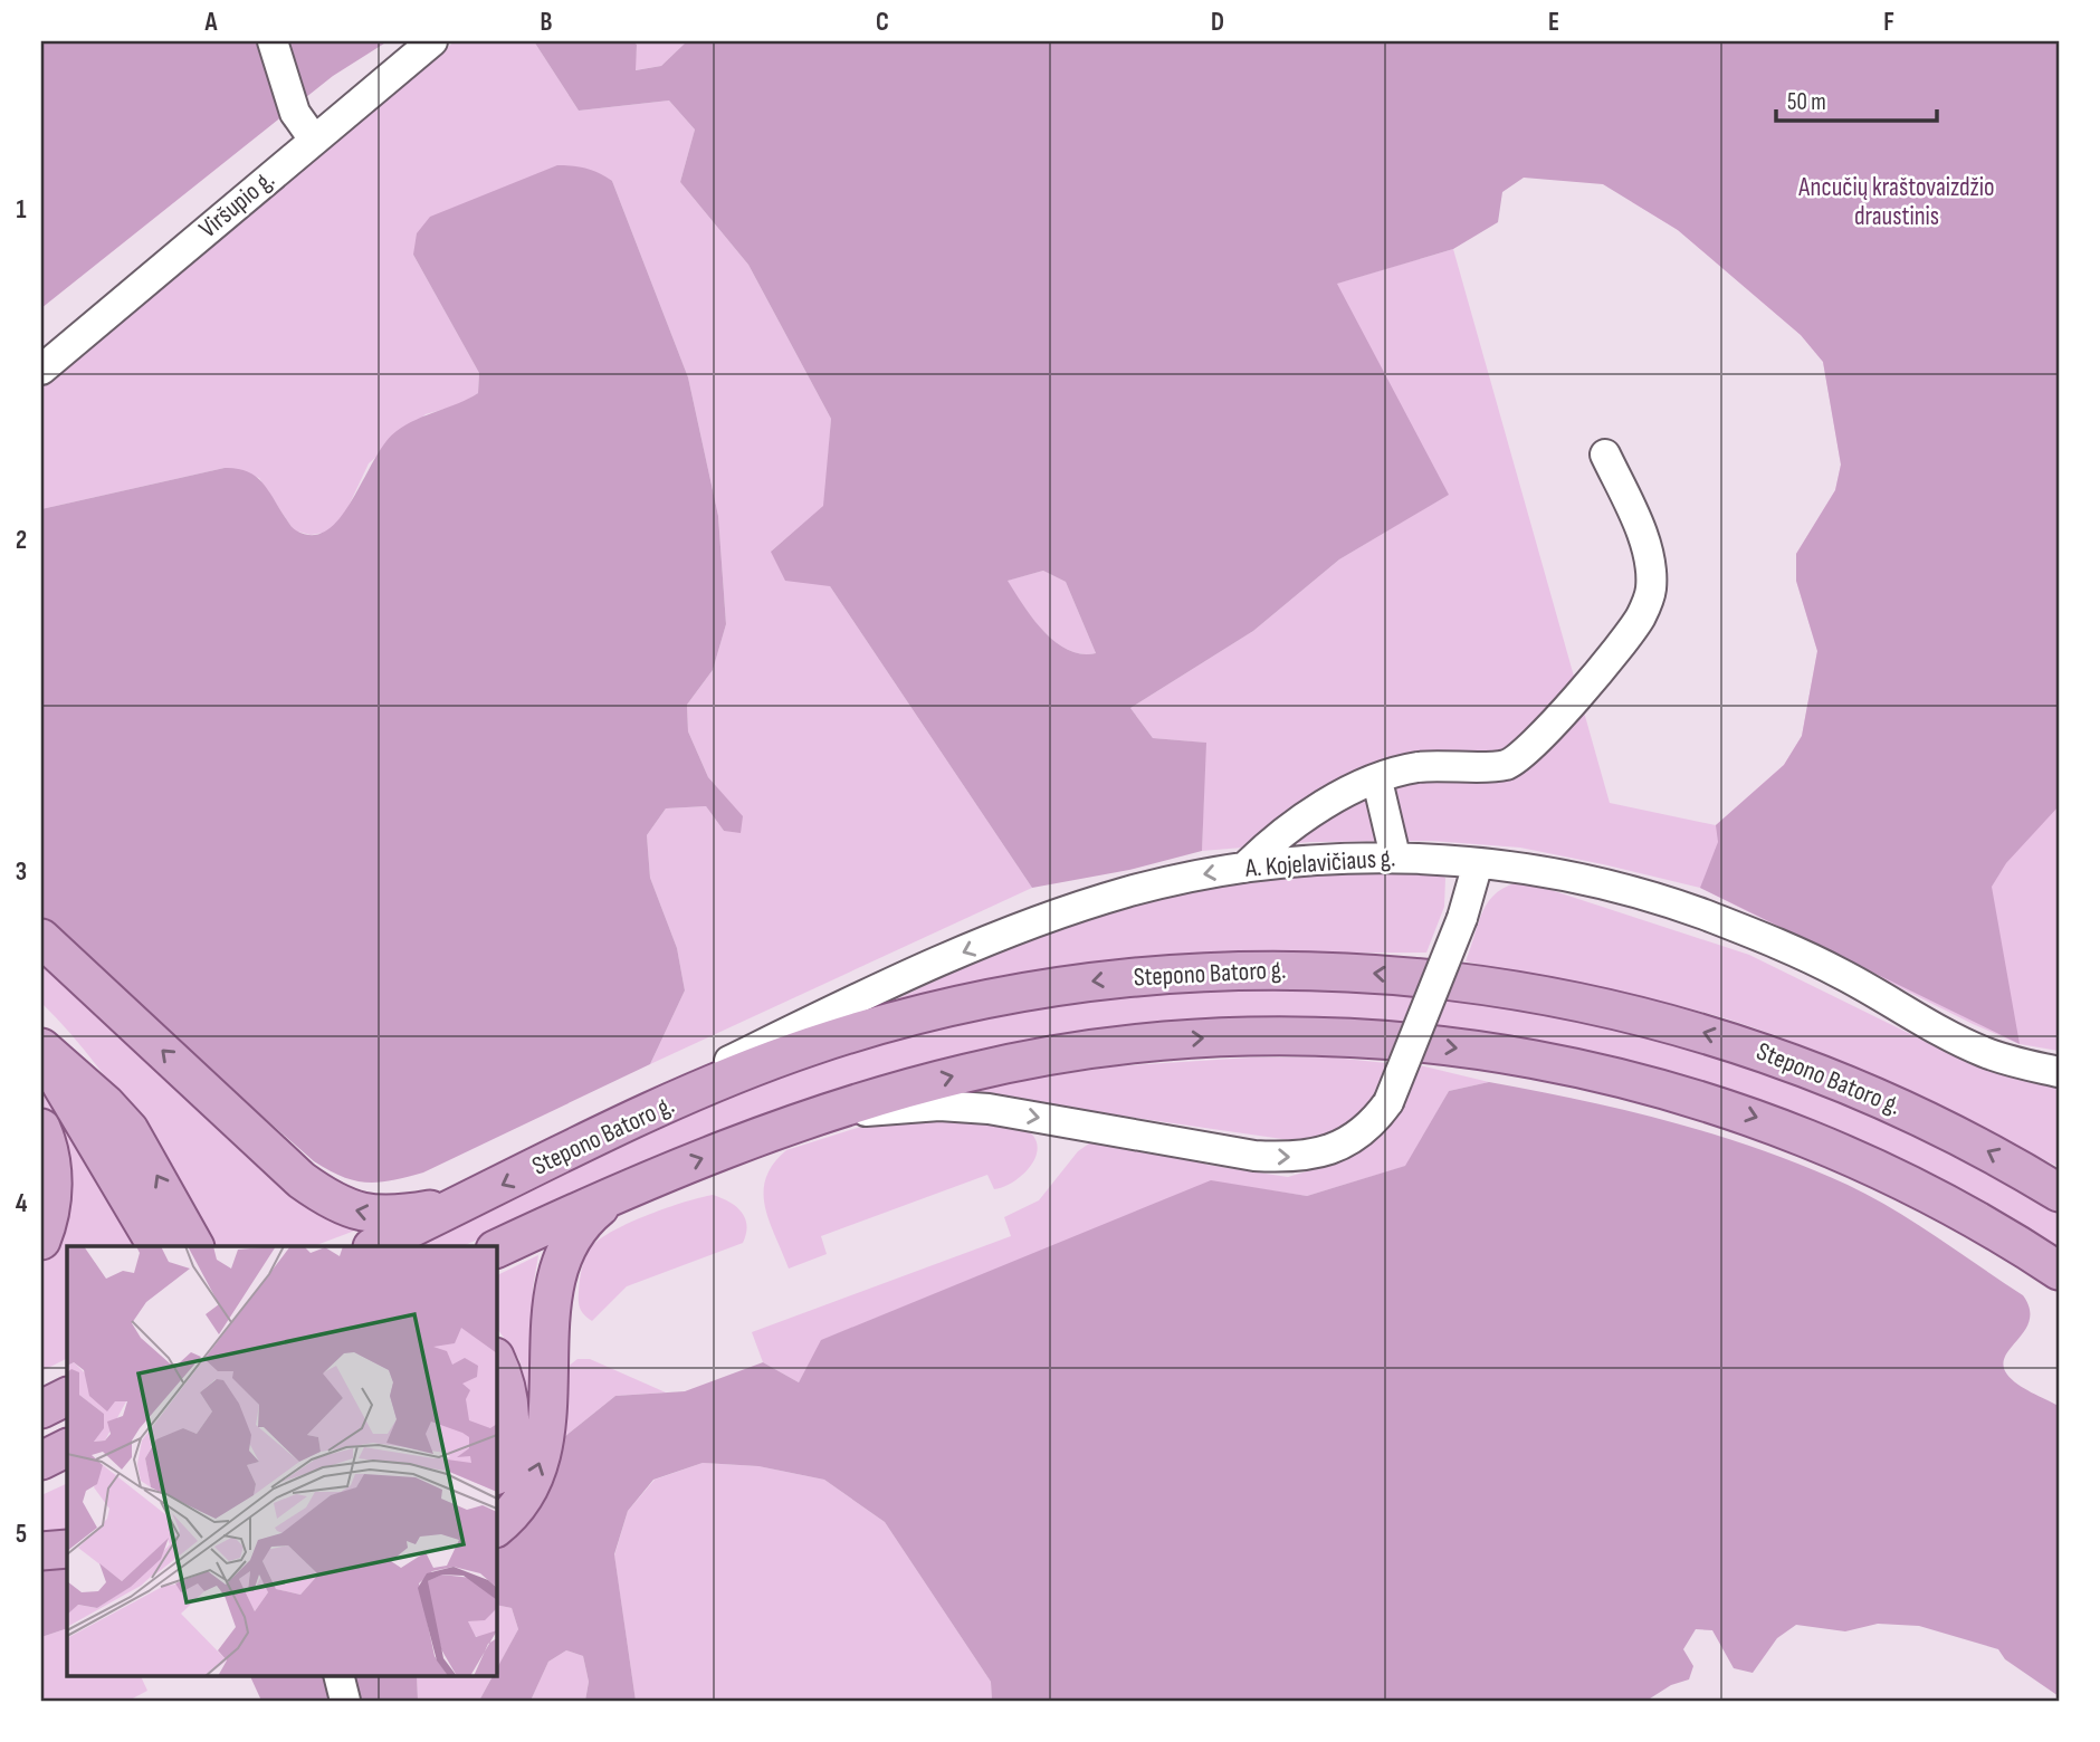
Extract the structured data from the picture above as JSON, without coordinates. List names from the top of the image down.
{
  "streets": {
    "main road": ["Stepono Batoro g."],
    "street": ["Viršupio g.", "A. Kojelavičiaus g."]
  },
  "crossings": [
    ["A. Kojelavičiaus g.", "Stepono Batoro g."]
  ],
  "one_way": ["A. Kojelavičiaus g."],
  "parks": ["Ancučių kraštovaizdžio draustinis"],
  "scale_bar": "50 m",
  "grid": {
    "columns": [
      "A",
      "B",
      "C",
      "D",
      "E",
      "F"
    ],
    "rows": [
      "1",
      "2",
      "3",
      "4",
      "5"
    ]
  }
}
